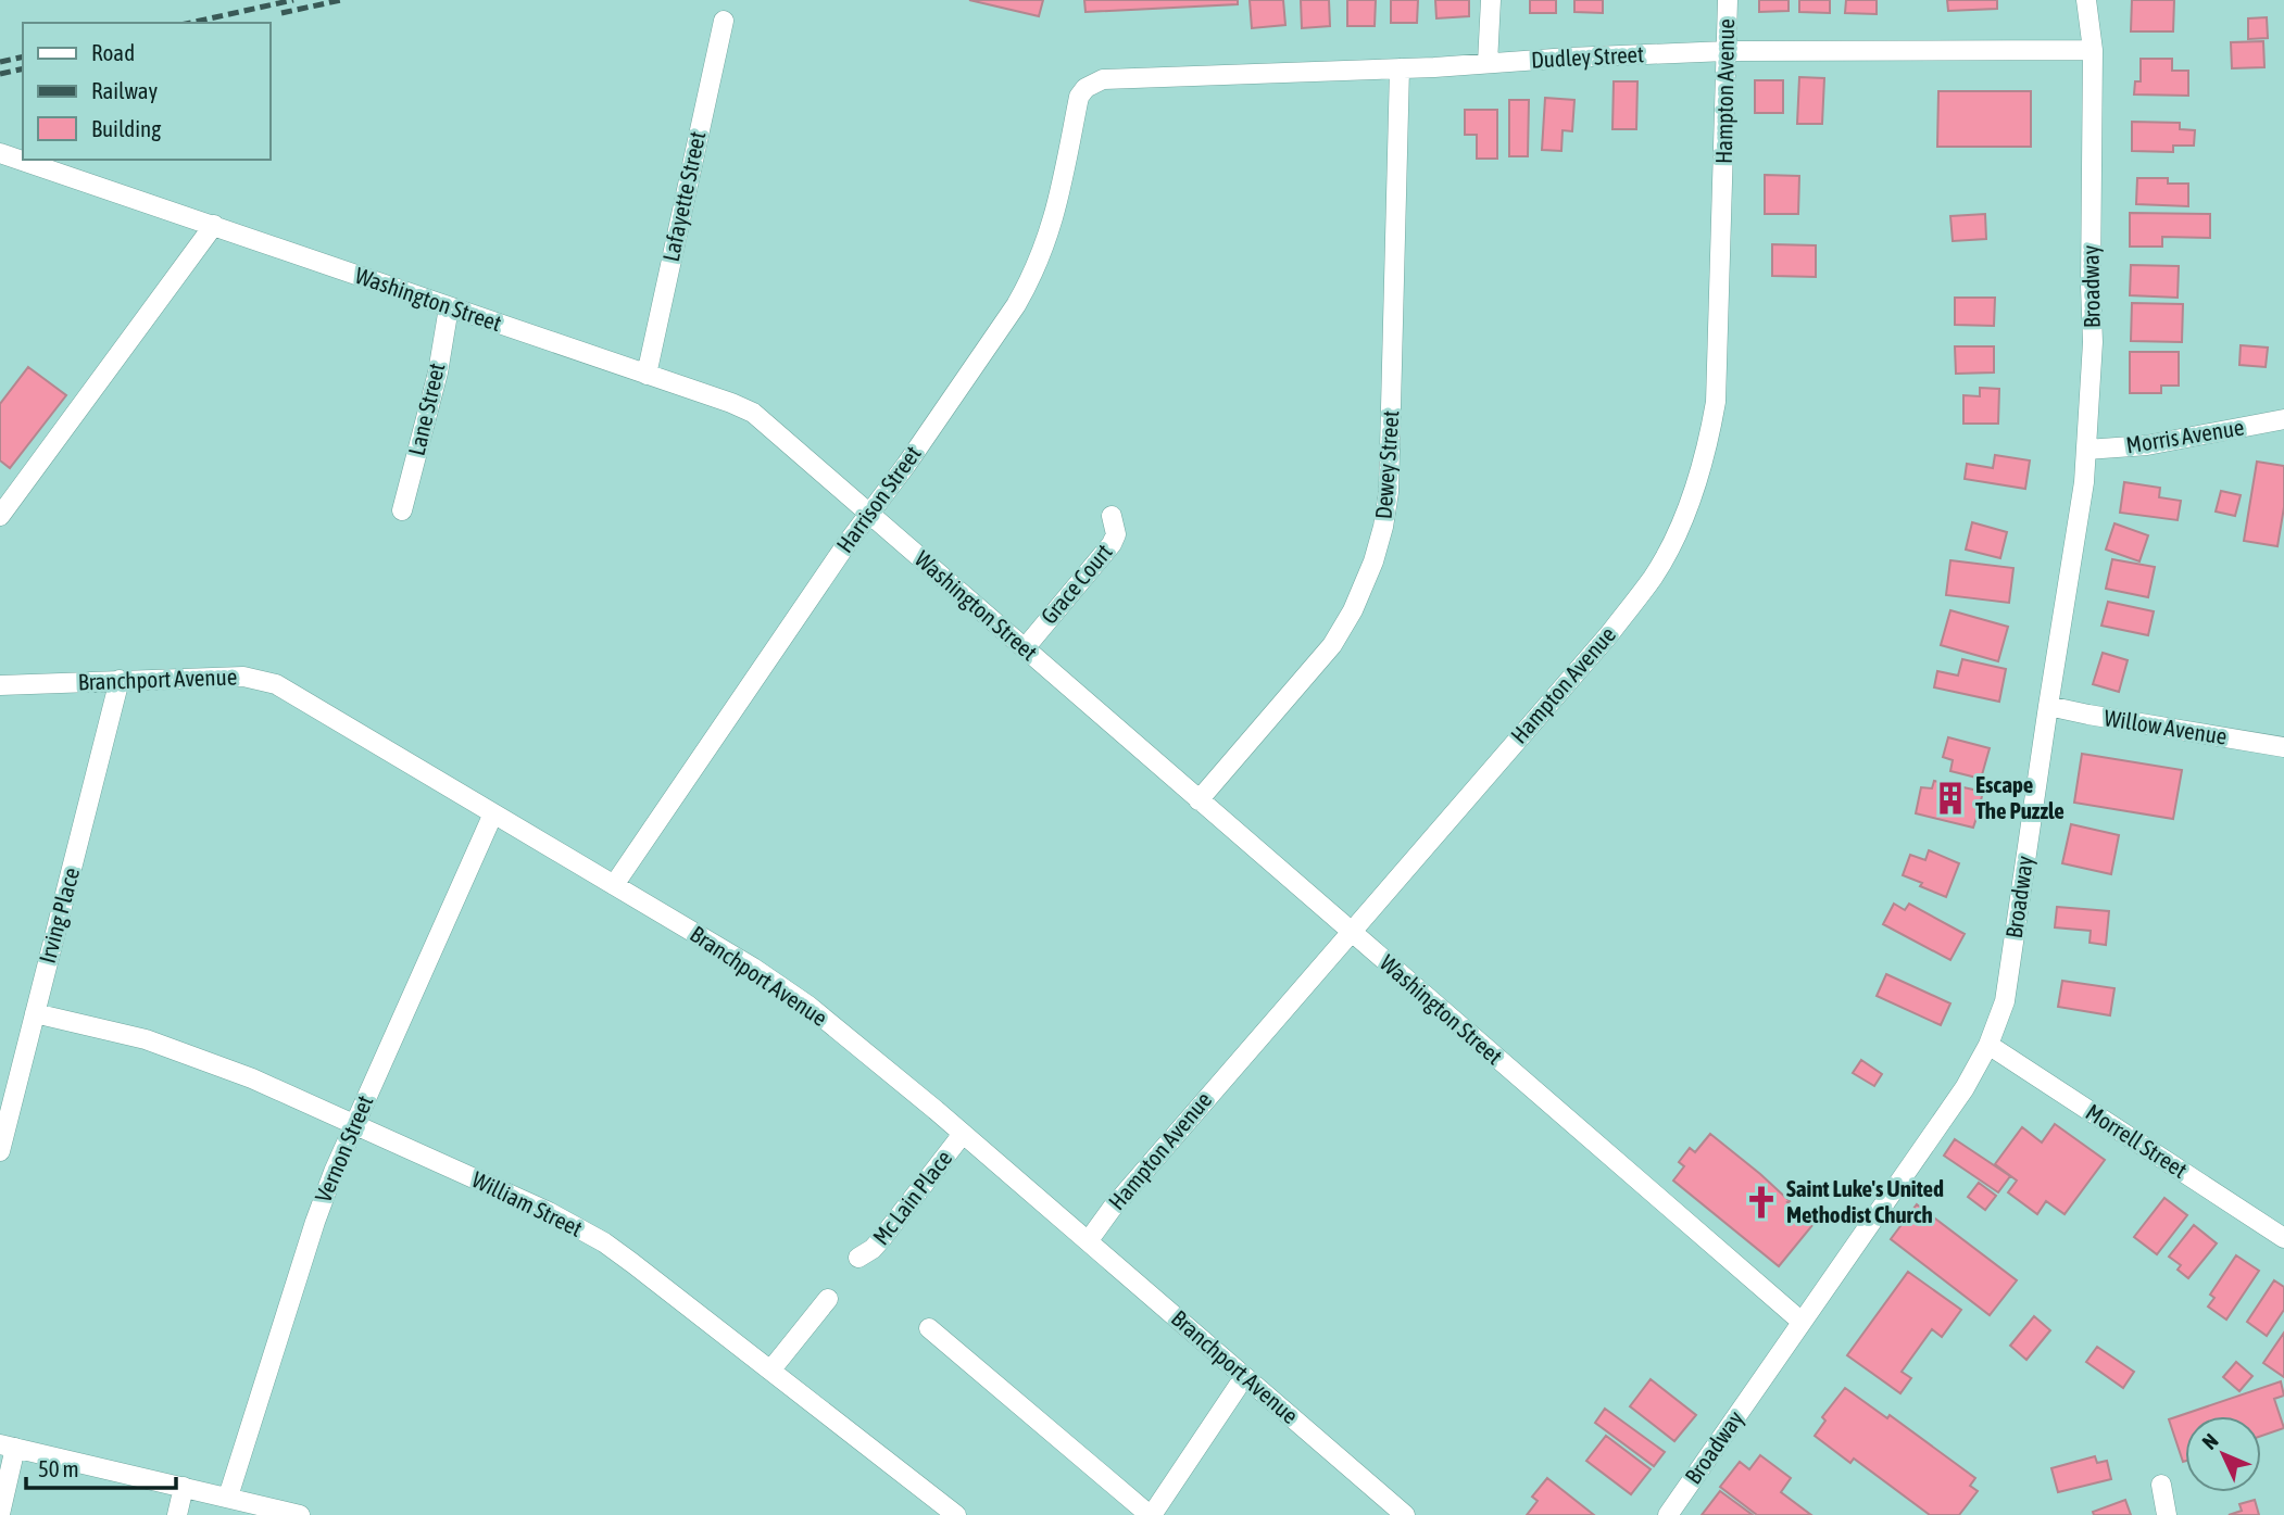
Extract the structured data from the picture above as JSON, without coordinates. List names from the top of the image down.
{
  "streets": {
    "street": [
      "Dudley Street",
      "Hampton Avenue",
      "Lafayette Street",
      "Broadway",
      "Washington Street",
      "Lane Street",
      "Morris Avenue",
      "Dewey Street",
      "Harrison Street",
      "Grace Court",
      "Branchport Avenue",
      "Willow Avenue",
      "Irving Place",
      "Morrell Street",
      "Vernon Street",
      "Mc Lain Place",
      "William Street"
    ]
  },
  "crossings": [
    ["Dudley Street", "Hampton Avenue"],
    ["Dudley Street", "Broadway"],
    ["Dudley Street", "Dewey Street"],
    ["Dudley Street", "Harrison Street"],
    ["Hampton Avenue", "Washington Street"],
    ["Hampton Avenue", "Branchport Avenue"],
    ["Lafayette Street", "Washington Street"],
    ["Broadway", "Washington Street"],
    ["Broadway", "Morris Avenue"],
    ["Broadway", "Willow Avenue"],
    ["Broadway", "Morrell Street"],
    ["Washington Street", "Lane Street"],
    ["Washington Street", "Dewey Street"],
    ["Washington Street", "Harrison Street"],
    ["Washington Street", "Grace Court"],
    ["Harrison Street", "Branchport Avenue"],
    ["Branchport Avenue", "Irving Place"],
    ["Branchport Avenue", "Vernon Street"],
    ["Branchport Avenue", "Mc Lain Place"],
    ["Irving Place", "William Street"],
    ["Vernon Street", "William Street"]
  ],
  "places": {
    "building": ["Escape The Puzzle"],
    "church": ["Saint Luke's United Methodist Church"]
  },
  "legend": ["Road", "Railway", "Building"],
  "scale_bar": "50 m",
  "north": "top left"
}
